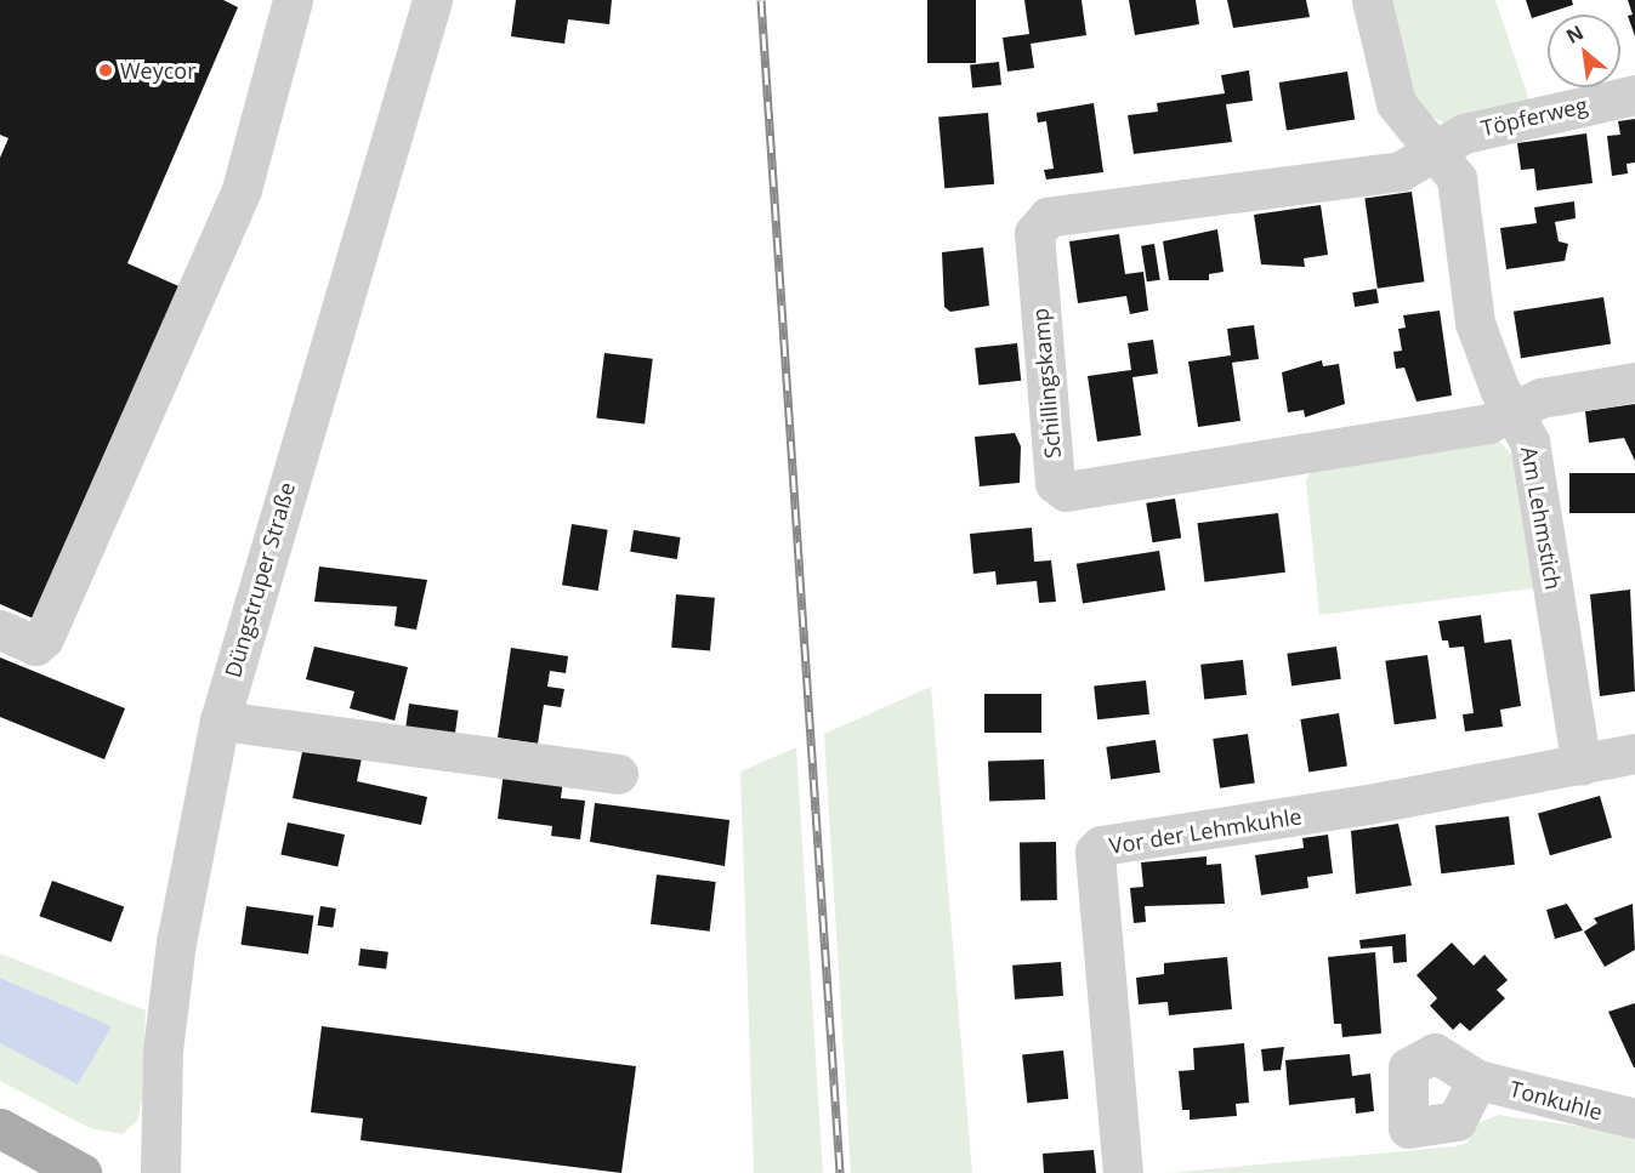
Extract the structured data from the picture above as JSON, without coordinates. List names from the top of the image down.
{
  "streets": {
    "street": [
      "Töpferweg",
      "Schillingskamp",
      "Am Lehmstich",
      "Düngstruper Straße",
      "Vor der Lehmkuhle",
      "Tonkuhle"
    ]
  },
  "crossings": [
    ["Töpferweg", "Schillingskamp"],
    ["Töpferweg", "Am Lehmstich"],
    ["Schillingskamp", "Am Lehmstich"],
    ["Am Lehmstich", "Vor der Lehmkuhle"]
  ],
  "places": ["Weycor"],
  "north": "top left"
}
